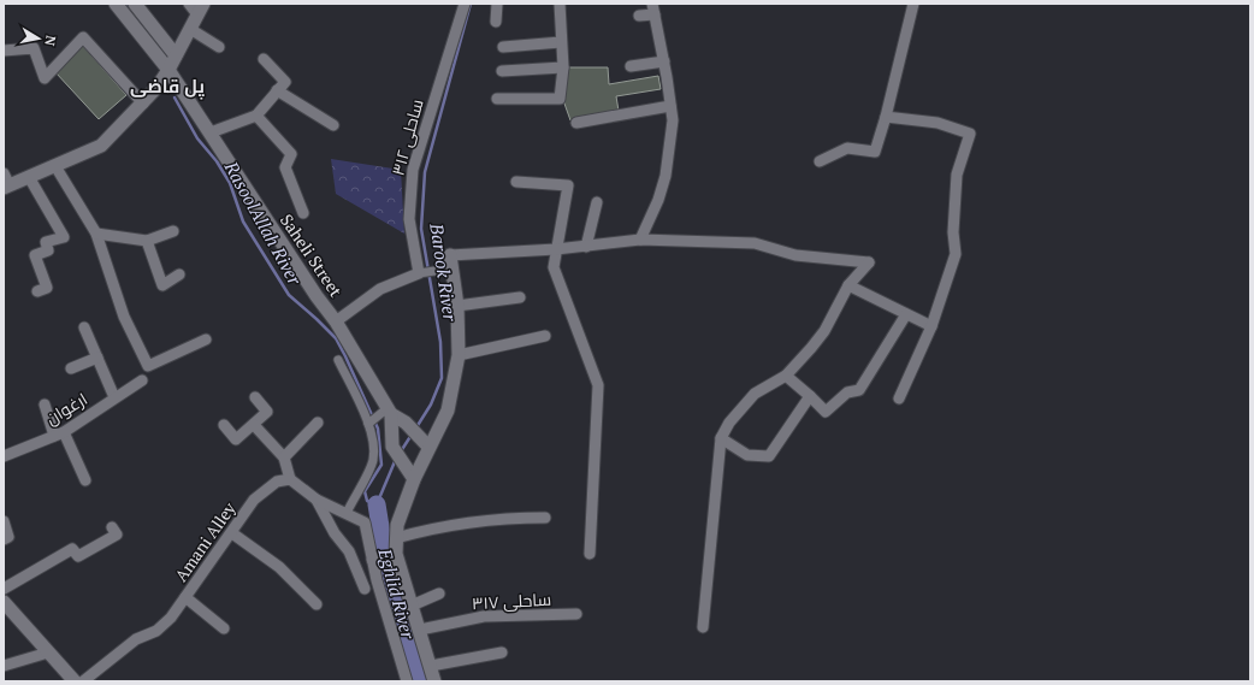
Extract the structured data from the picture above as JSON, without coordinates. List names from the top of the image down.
{
  "streets": {
    "street": [
      "ساحلی ۳۱۲",
      "Saheli Street",
      "ارغوان",
      "Amani Alley",
      "ساحلی ۳۱۷"
    ]
  },
  "districts": ["پل قاضی"],
  "water": ["RasoolAllah River", "Barook River", "Eghlid River"],
  "north": "right"
}
